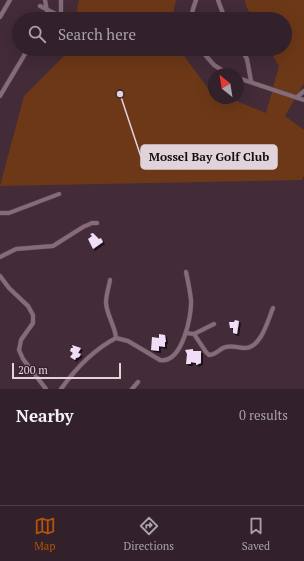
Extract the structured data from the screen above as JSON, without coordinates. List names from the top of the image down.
{
  "places": ["Mossel Bay Golf Club"],
  "scale_bar": "200 m",
  "north": "top left",
  "page": {
    "search": "Search here",
    "scale": "200 m",
    "heading": ["Nearby", "0 results"],
    "nav": ["Map", "Directions", "Saved"]
  }
}
